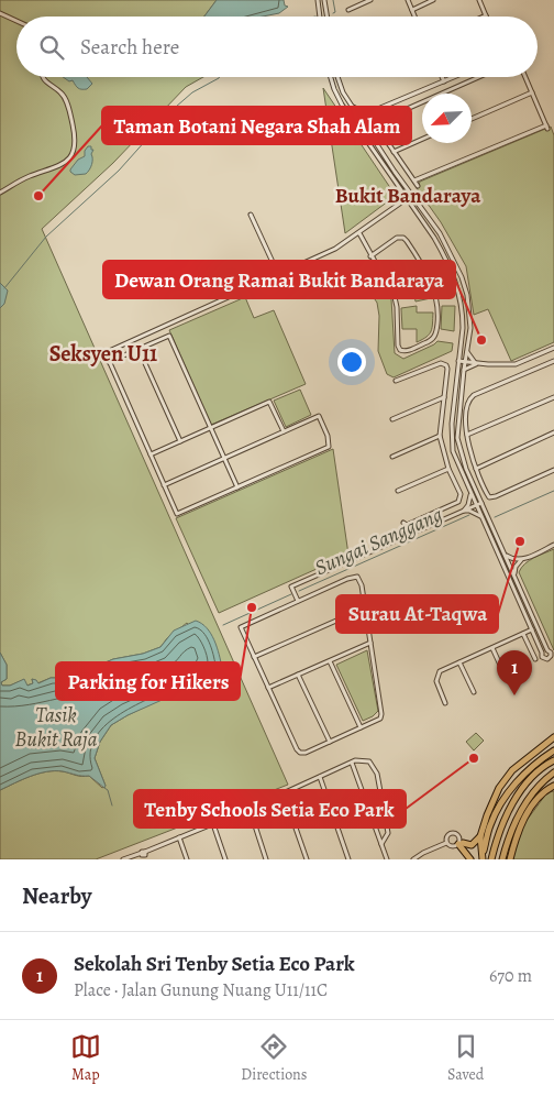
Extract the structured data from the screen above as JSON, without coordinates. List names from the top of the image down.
{
  "districts": ["Bukit Bandaraya", "Seksyen U11"],
  "water": ["Sungai Sanggang", "Tasik Bukit Raja"],
  "places": [
    "Taman Botani Negara Shah Alam",
    "Dewan Orang Ramai Bukit Bandaraya",
    "Surau At-Taqwa",
    "Parking for Hikers",
    "Tenby Schools Setia Eco Park"
  ],
  "north": "bottom left",
  "page": {
    "search": "Search here",
    "pins": "1",
    "heading": "Nearby",
    "list": [
      {
        "mark": "1",
        "name": "Sekolah Sri Tenby Setia Eco Park",
        "note": "Place · Jalan Gunung Nuang U11/11C",
        "value": "670 m"
      }
    ],
    "nav": ["Map", "Directions", "Saved"]
  }
}
